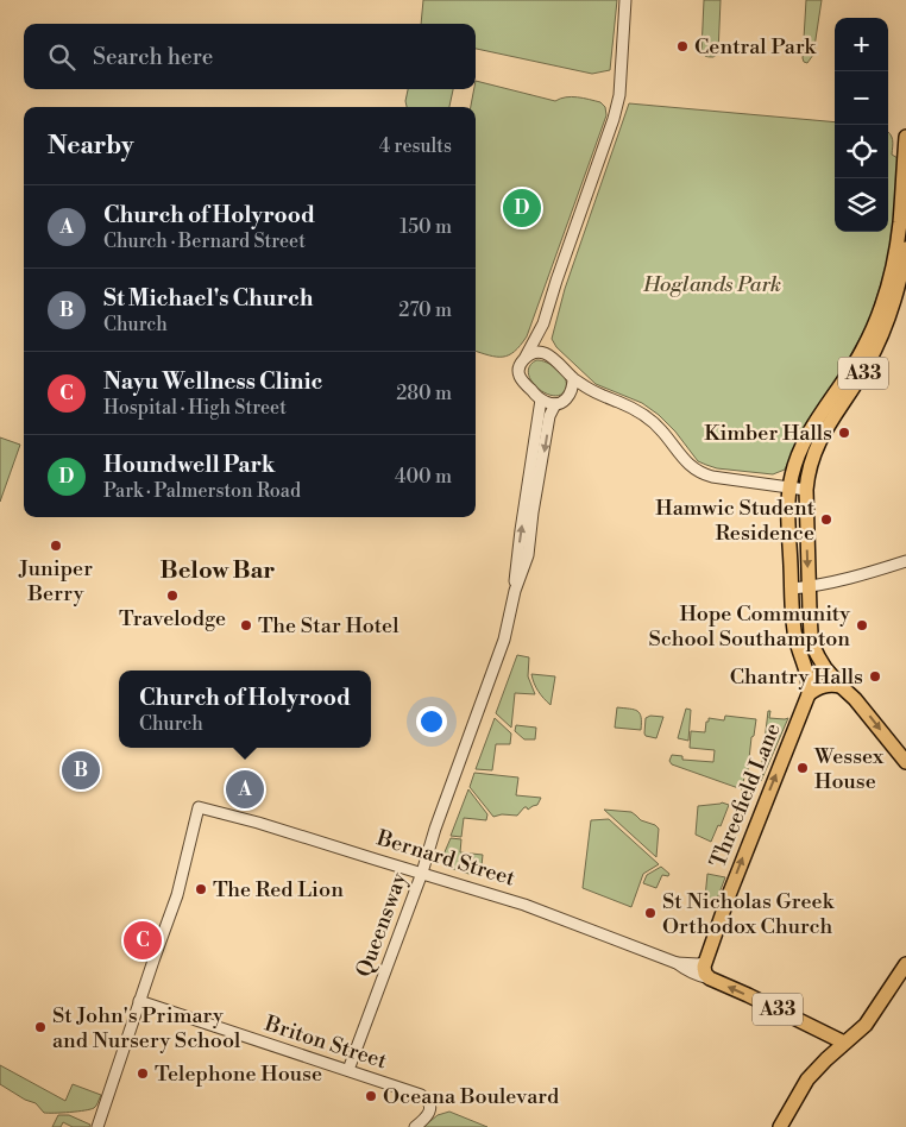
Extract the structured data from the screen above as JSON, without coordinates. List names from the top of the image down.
{
  "streets": {
    "main road": ["A33", "Threefield Lane", "Bernard Street"],
    "street": ["Queensway", "Briton Street"]
  },
  "crossings": [
    ["A33", "Threefield Lane"],
    ["Threefield Lane", "Bernard Street"],
    ["Bernard Street", "Queensway"],
    ["Bernard Street", "Briton Street"],
    ["Queensway", "Briton Street"]
  ],
  "one_way": ["Threefield Lane"],
  "districts": ["Below Bar"],
  "parks": ["Hoglands Park"],
  "places": [
    "Central Park",
    "Kimber Halls",
    "Hamwic Student Residence",
    "Juniper Berry",
    "Travelodge",
    "The Star Hotel",
    "Hope Community School Southampton",
    "Chantry Halls",
    "Wessex House",
    "The Red Lion",
    "St Nicholas Greek Orthodox Church",
    "St John's Primary and Nursery School",
    "Telephone House",
    "Oceana Boulevard"
  ],
  "page": {
    "map_buttons": ["+", "−"],
    "search": "Search here",
    "heading": ["Nearby", "4 results"],
    "list": [
      {
        "mark": "A",
        "name": "Church of Holyrood",
        "note": "Church · Bernard Street",
        "value": "150 m"
      },
      {
        "mark": "B",
        "name": "St Michael's Church",
        "note": "Church",
        "value": "270 m"
      },
      {
        "mark": "C",
        "name": "Nayu Wellness Clinic",
        "note": "Hospital · High Street",
        "value": "280 m"
      },
      {
        "mark": "D",
        "name": "Houndwell Park",
        "note": "Park · Palmerston Road",
        "value": "400 m"
      }
    ],
    "pins": [
      "D",
      "B",
      "A",
      "C"
    ],
    "popup": ["Church of Holyrood", "Church"]
  }
}
